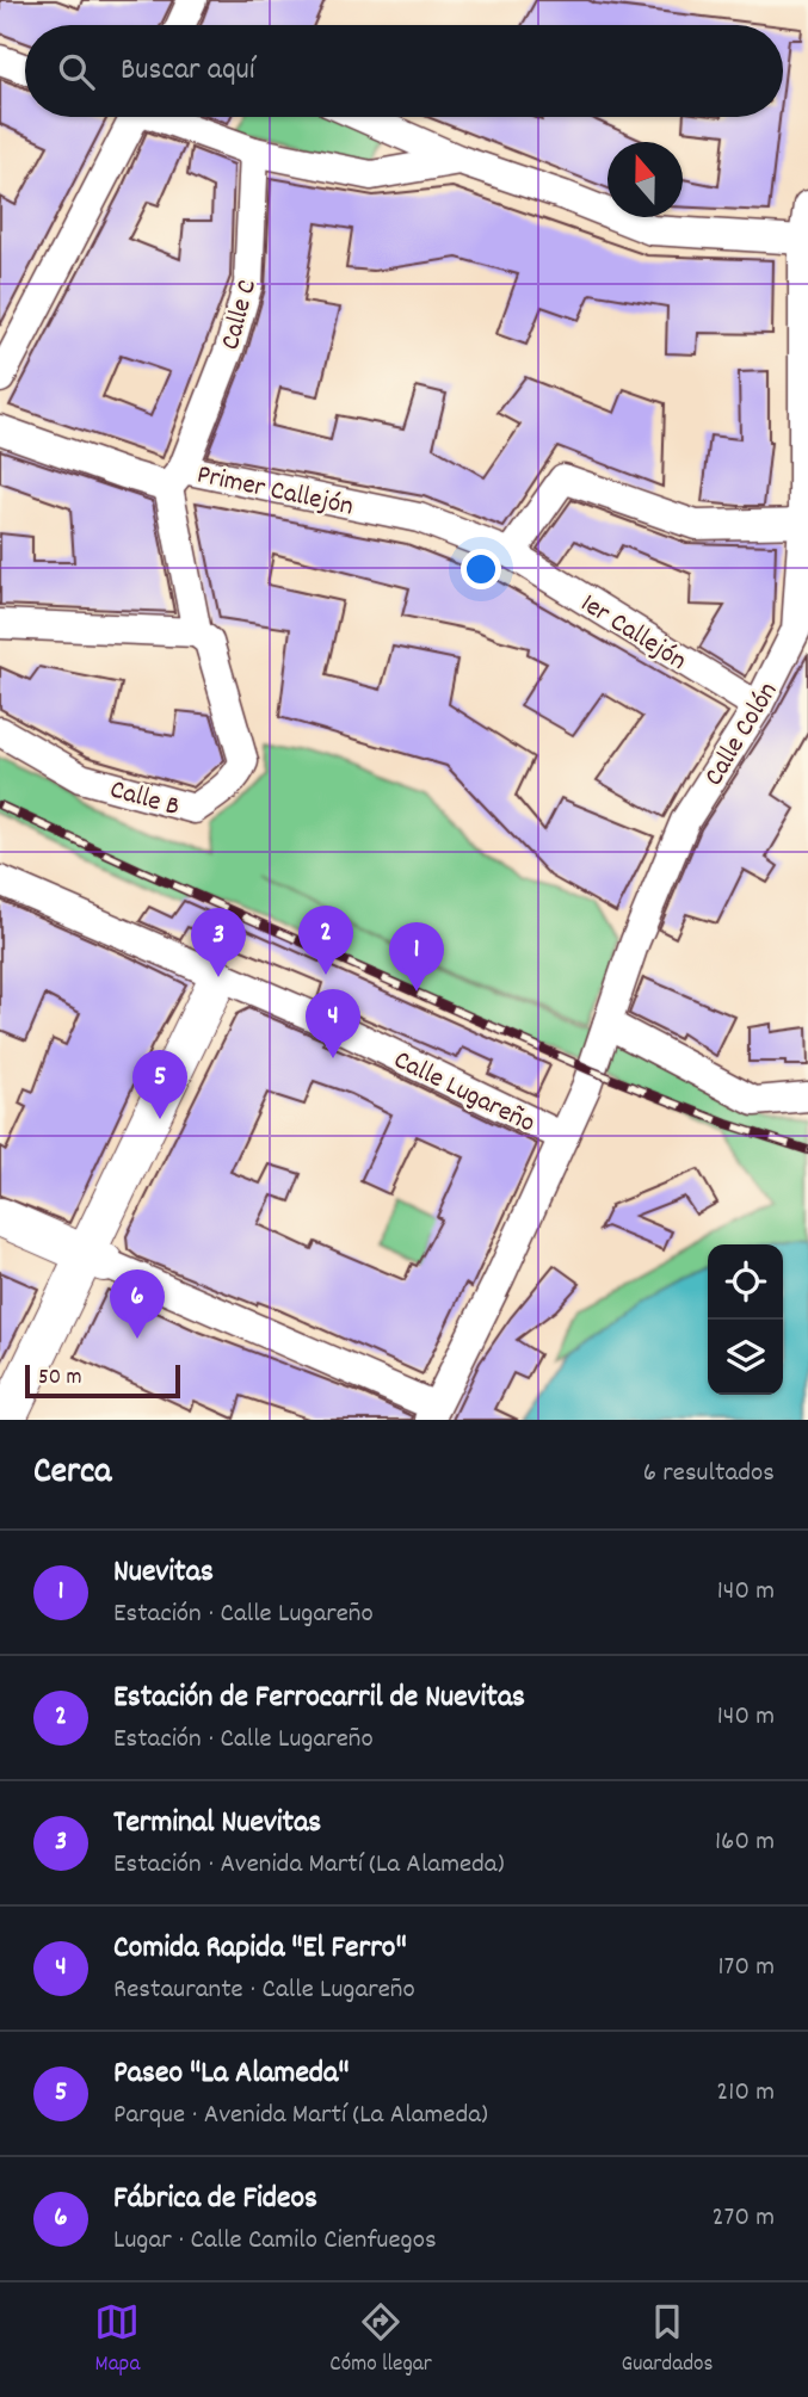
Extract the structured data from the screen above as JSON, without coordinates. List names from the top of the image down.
{
  "streets": {
    "street": [
      "Calle C",
      "Primer Callejón",
      "1er Callejón",
      "Calle Colón",
      "Calle B",
      "Calle Lugareño"
    ]
  },
  "crossings": [
    ["Calle C", "Primer Callejón"],
    ["Primer Callejón", "1er Callejón"],
    ["1er Callejón", "Calle Colón"],
    ["Calle Colón", "Calle Lugareño"]
  ],
  "scale_bar": "50 m",
  "north": "top",
  "page": {
    "search": "Buscar aquí",
    "pins": [
      "2",
      "3",
      "1",
      "4",
      "5",
      "6"
    ],
    "scale": "50 m",
    "heading": ["Cerca", "6 resultados"],
    "list": [
      {
        "mark": "1",
        "name": "Nuevitas",
        "note": "Estación · Calle Lugareño",
        "value": "140 m"
      },
      {
        "mark": "2",
        "name": "Estación de Ferrocarril de Nuevitas",
        "note": "Estación · Calle Lugareño",
        "value": "140 m"
      },
      {
        "mark": "3",
        "name": "Terminal Nuevitas",
        "note": "Estación · Avenida Martí (La Alameda)",
        "value": "160 m"
      },
      {
        "mark": "4",
        "name": "Comida Rapida \"El Ferro\"",
        "note": "Restaurante · Calle Lugareño",
        "value": "170 m"
      },
      {
        "mark": "5",
        "name": "Paseo \"La Alameda\"",
        "note": "Parque · Avenida Martí (La Alameda)",
        "value": "210 m"
      },
      {
        "mark": "6",
        "name": "Fábrica de Fideos",
        "note": "Lugar · Calle Camilo Cienfuegos",
        "value": "270 m"
      }
    ],
    "nav": ["Mapa", "Cómo llegar", "Guardados"]
  }
}
